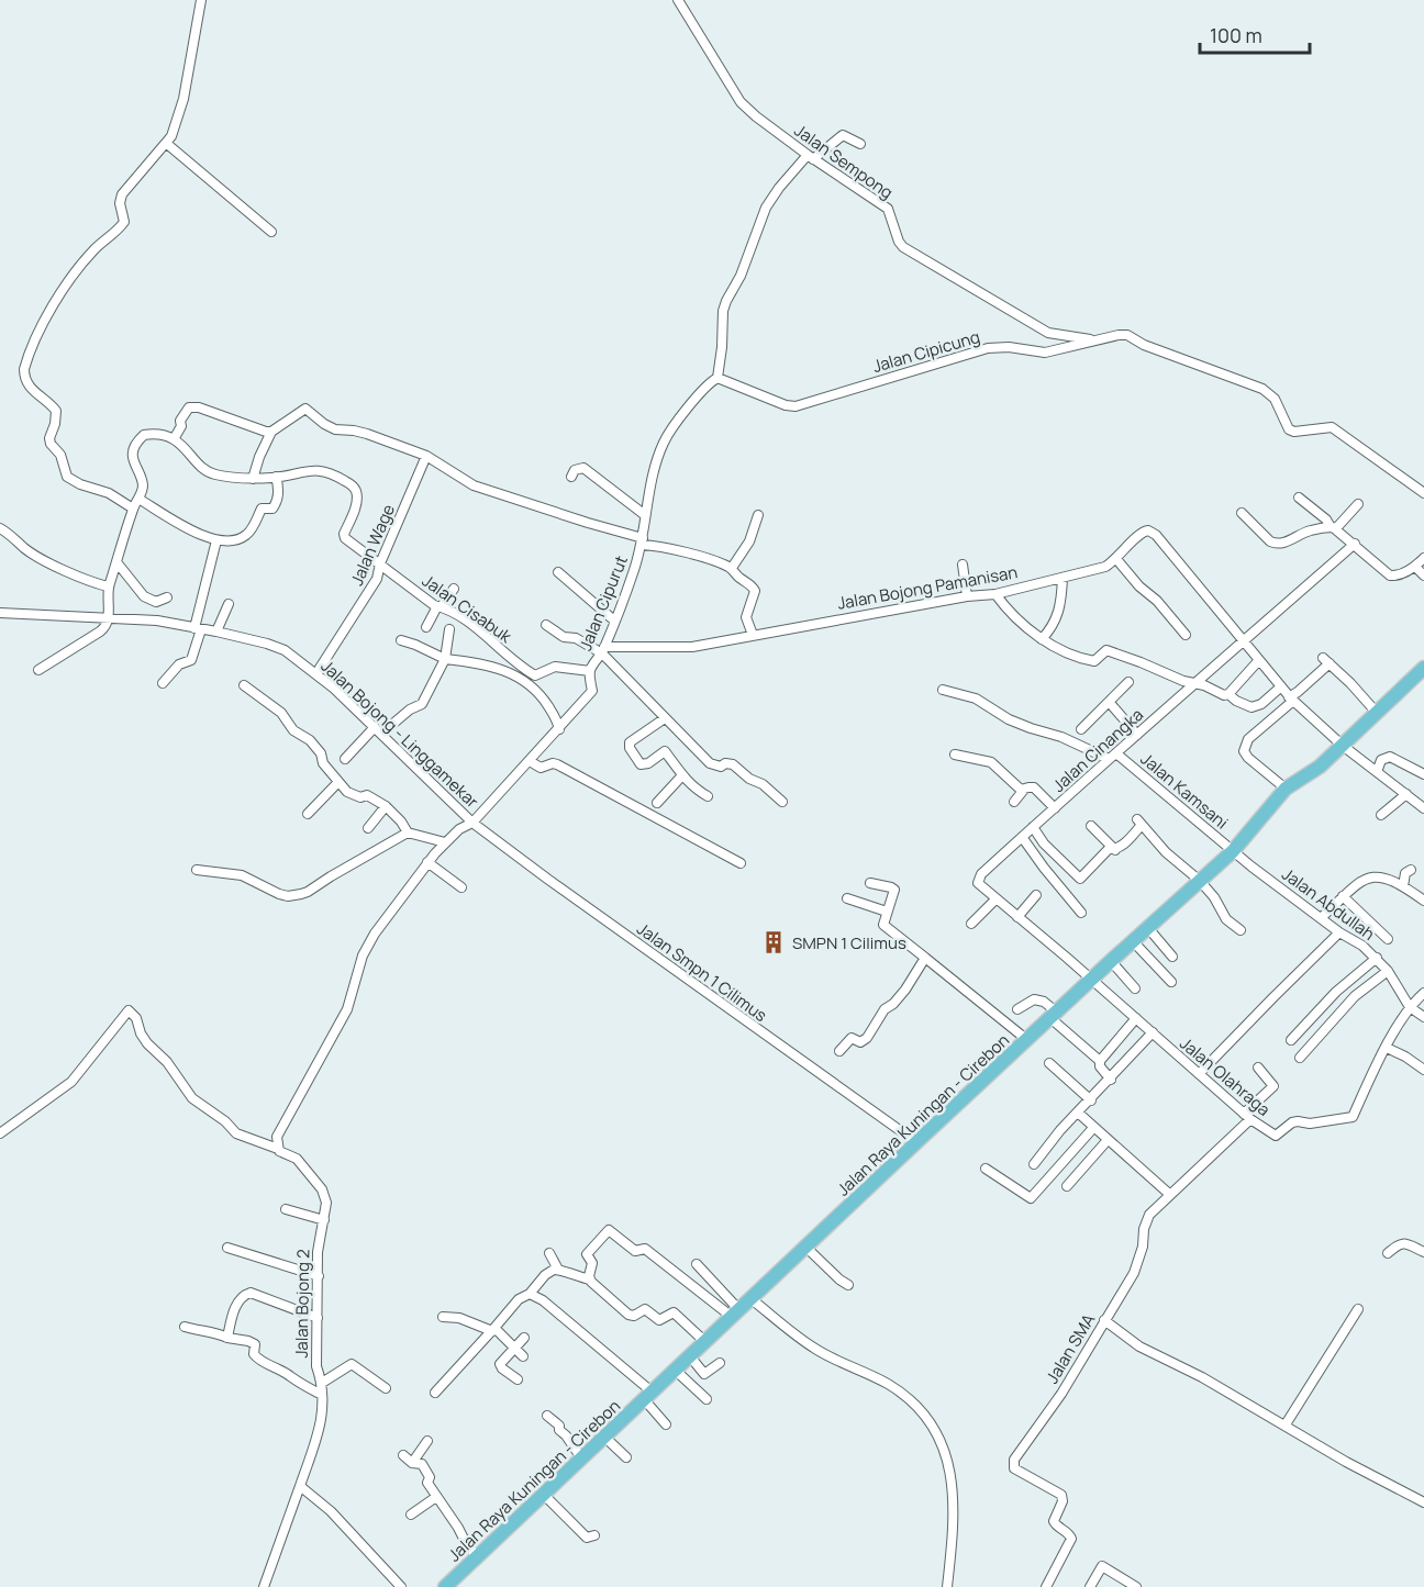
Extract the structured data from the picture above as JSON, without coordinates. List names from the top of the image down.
{
  "streets": {
    "highway": ["Jalan Raya Kuningan - Cirebon"],
    "street": [
      "Jalan Sempong",
      "Jalan Cipicung",
      "Jalan Wage",
      "Jalan Bojong Pamanisan",
      "Jalan Cipurut",
      "Jalan Cisabuk",
      "Jalan Bojong - Linggamekar",
      "Jalan Cinangka",
      "Jalan Kamsani",
      "Jalan Abdullah",
      "Jalan Smpn 1 Cilimus",
      "Jalan Olahraga",
      "Jalan Bojong 2",
      "Jalan SMA"
    ]
  },
  "crossings": [
    ["Jalan Sempong", "Jalan Cipicung"],
    ["Jalan Cipicung", "Jalan Cipurut"],
    ["Jalan Wage", "Jalan Cisabuk"],
    ["Jalan Wage", "Jalan Bojong - Linggamekar"],
    ["Jalan Bojong Pamanisan", "Jalan Cipurut"],
    ["Jalan Bojong Pamanisan", "Jalan Cinangka"],
    ["Jalan Bojong Pamanisan", "Jalan Raya Kuningan - Cirebon"],
    ["Jalan Cipurut", "Jalan Cisabuk"],
    ["Jalan Cipurut", "Jalan Bojong - Linggamekar"],
    ["Jalan Cipurut", "Jalan Smpn 1 Cilimus"],
    ["Jalan Bojong - Linggamekar", "Jalan Smpn 1 Cilimus"],
    ["Jalan Cinangka", "Jalan Kamsani"],
    ["Jalan Cinangka", "Jalan Olahraga"],
    ["Jalan Cinangka", "Jalan Raya Kuningan - Cirebon"],
    ["Jalan Kamsani", "Jalan Abdullah"],
    ["Jalan Kamsani", "Jalan Raya Kuningan - Cirebon"],
    ["Jalan Abdullah", "Jalan Olahraga"],
    ["Jalan Abdullah", "Jalan Raya Kuningan - Cirebon"],
    ["Jalan Smpn 1 Cilimus", "Jalan Raya Kuningan - Cirebon"],
    ["Jalan Olahraga", "Jalan Raya Kuningan - Cirebon"],
    ["Jalan Olahraga", "Jalan SMA"]
  ],
  "places": {
    "building": ["SMPN 1 Cilimus"]
  },
  "scale_bar": "100 m"
}
